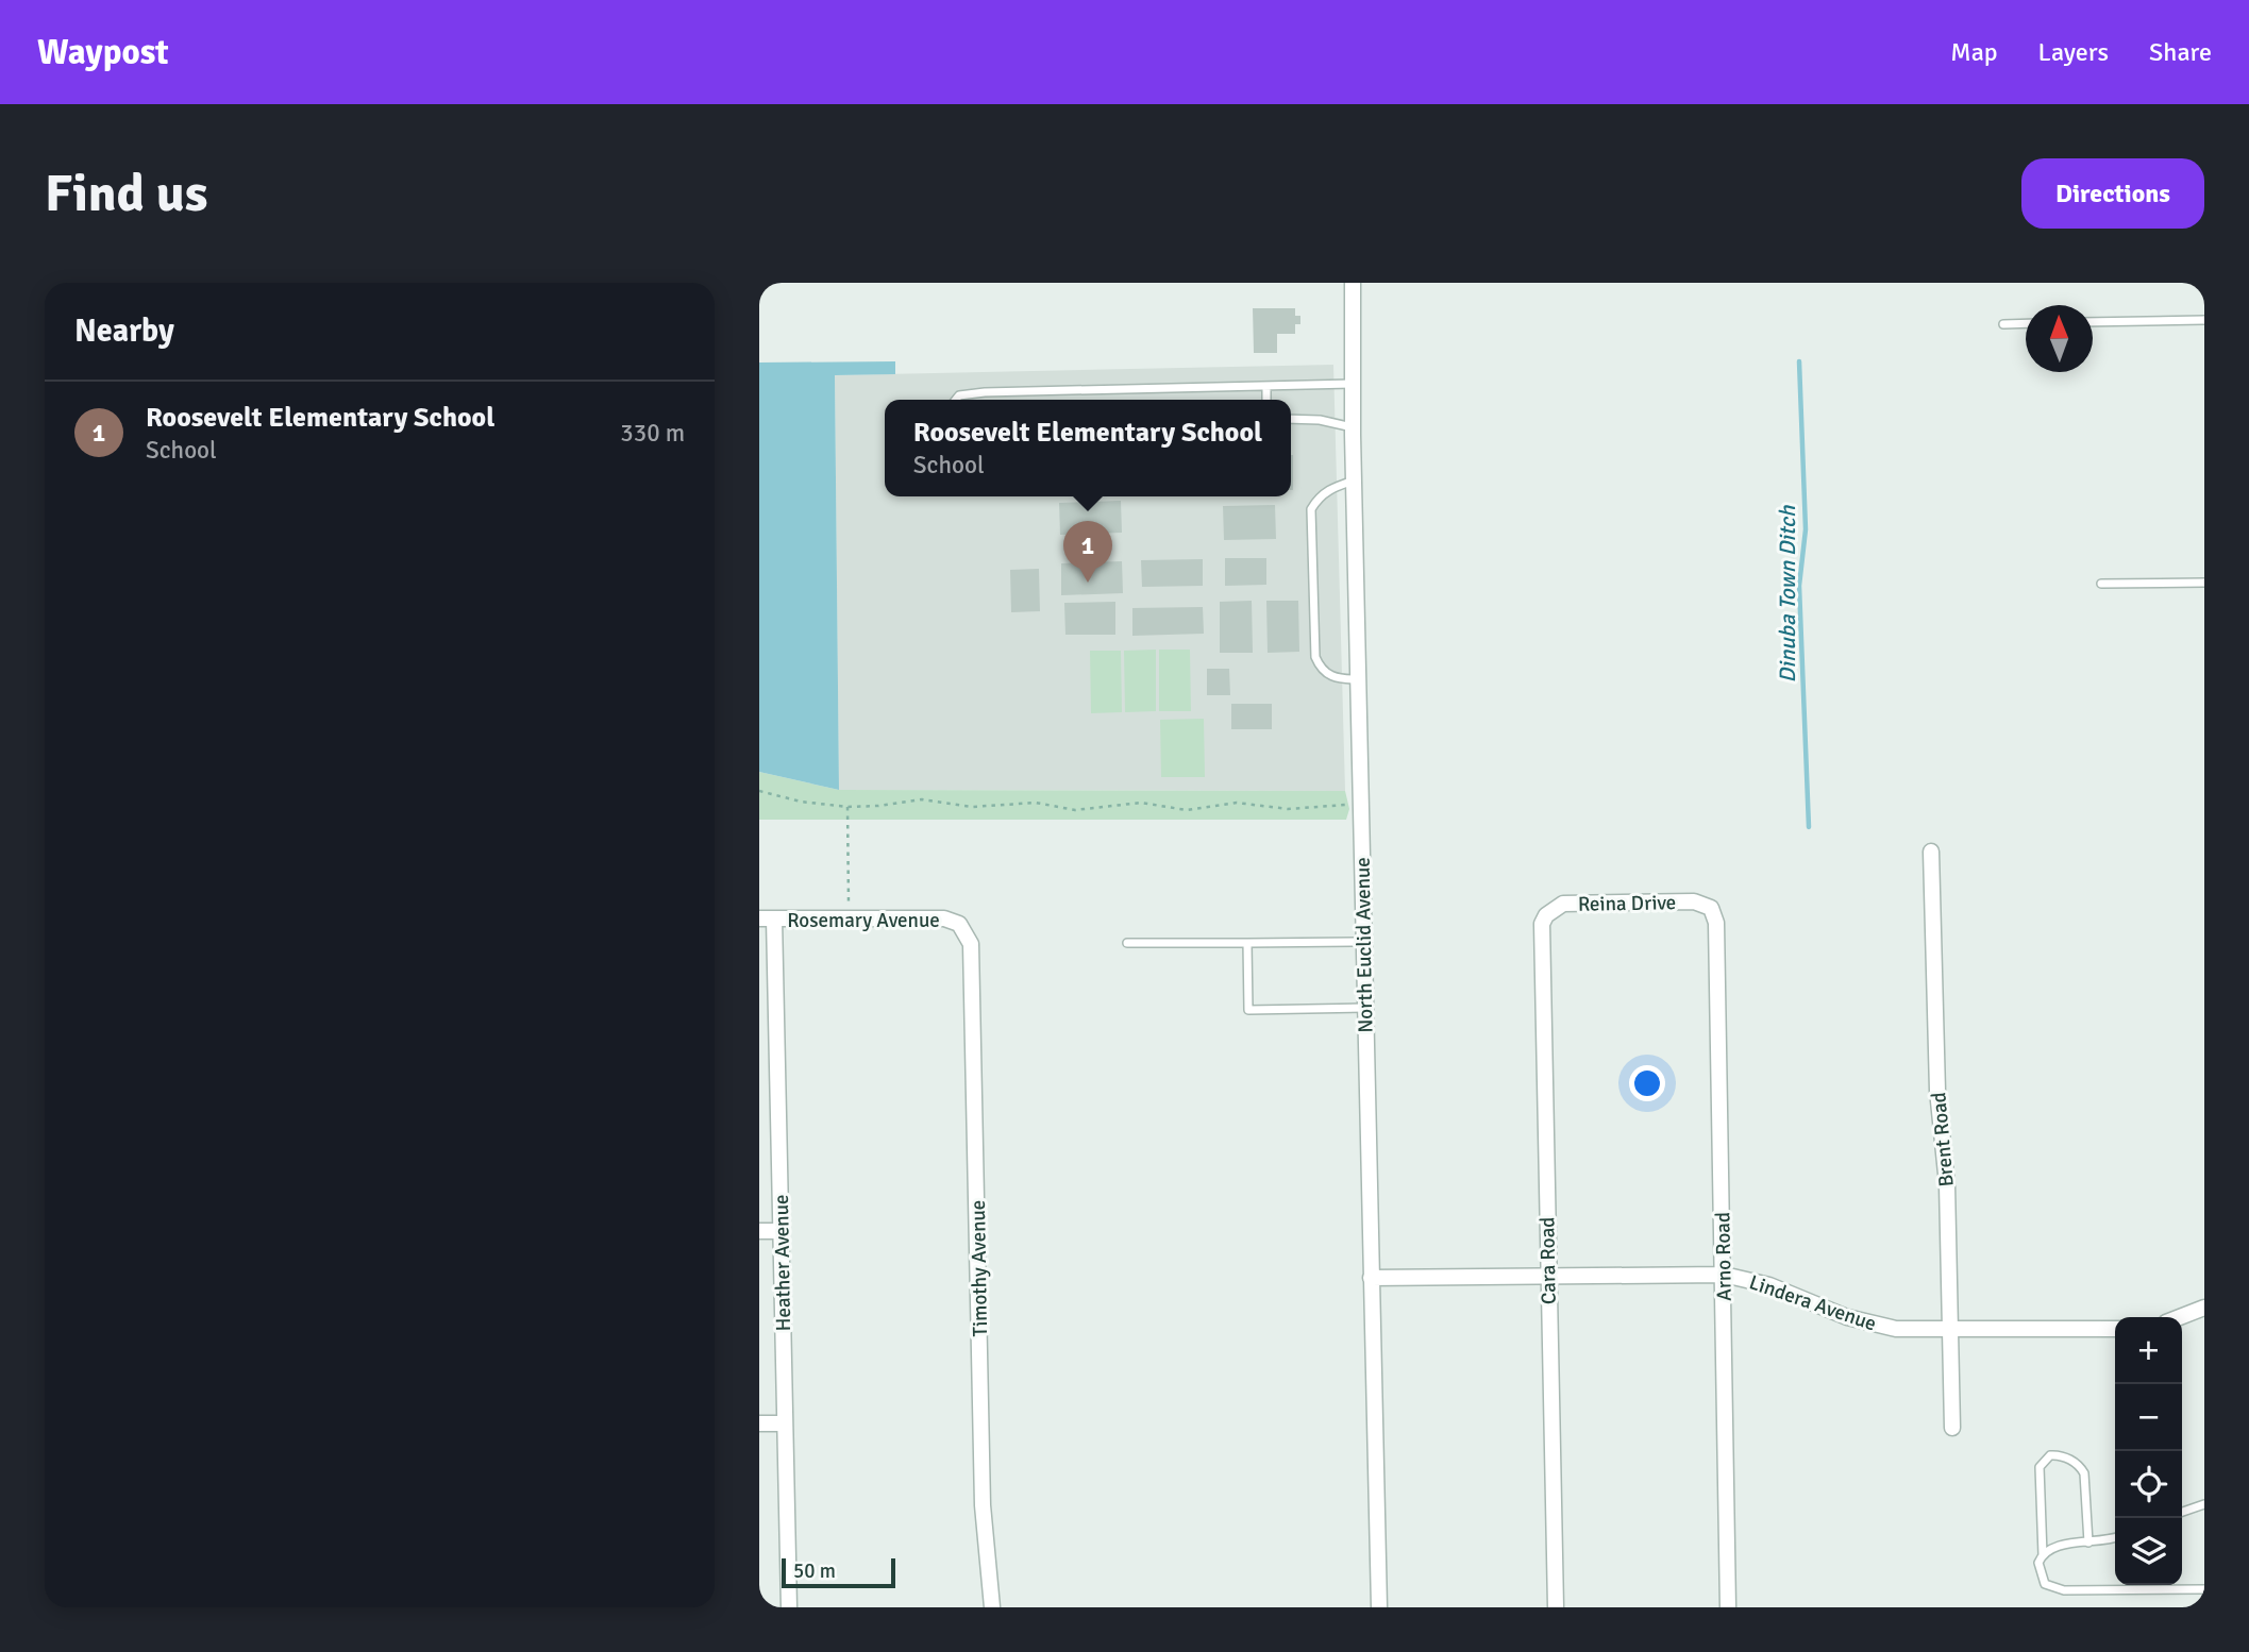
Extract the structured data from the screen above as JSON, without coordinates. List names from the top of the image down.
{
  "streets": {
    "street": [
      "Reina Drive",
      "Rosemary Avenue",
      "North Euclid Avenue",
      "Brent Road",
      "Arno Road",
      "Cara Road",
      "Heather Avenue",
      "Timothy Avenue",
      "Lindera Avenue"
    ]
  },
  "crossings": [
    ["Reina Drive", "Arno Road"],
    ["Reina Drive", "Cara Road"],
    ["Rosemary Avenue", "Heather Avenue"],
    ["Rosemary Avenue", "Timothy Avenue"],
    ["North Euclid Avenue", "Lindera Avenue"],
    ["Brent Road", "Lindera Avenue"],
    ["Arno Road", "Lindera Avenue"],
    ["Cara Road", "Lindera Avenue"]
  ],
  "water": ["Dinuba Town Ditch"],
  "scale_bar": "50 m",
  "north": "top",
  "page": {
    "header": "Waypost",
    "nav": ["Map", "Layers", "Share"],
    "buttons": "Directions",
    "title": "Find us",
    "heading": "Nearby",
    "list": [
      {
        "mark": "1",
        "name": "Roosevelt Elementary School",
        "note": "School",
        "value": "330 m"
      }
    ],
    "popup": ["Roosevelt Elementary School", "School"],
    "pins": "1",
    "map_buttons": ["+", "−"],
    "scale": "50 m"
  }
}
